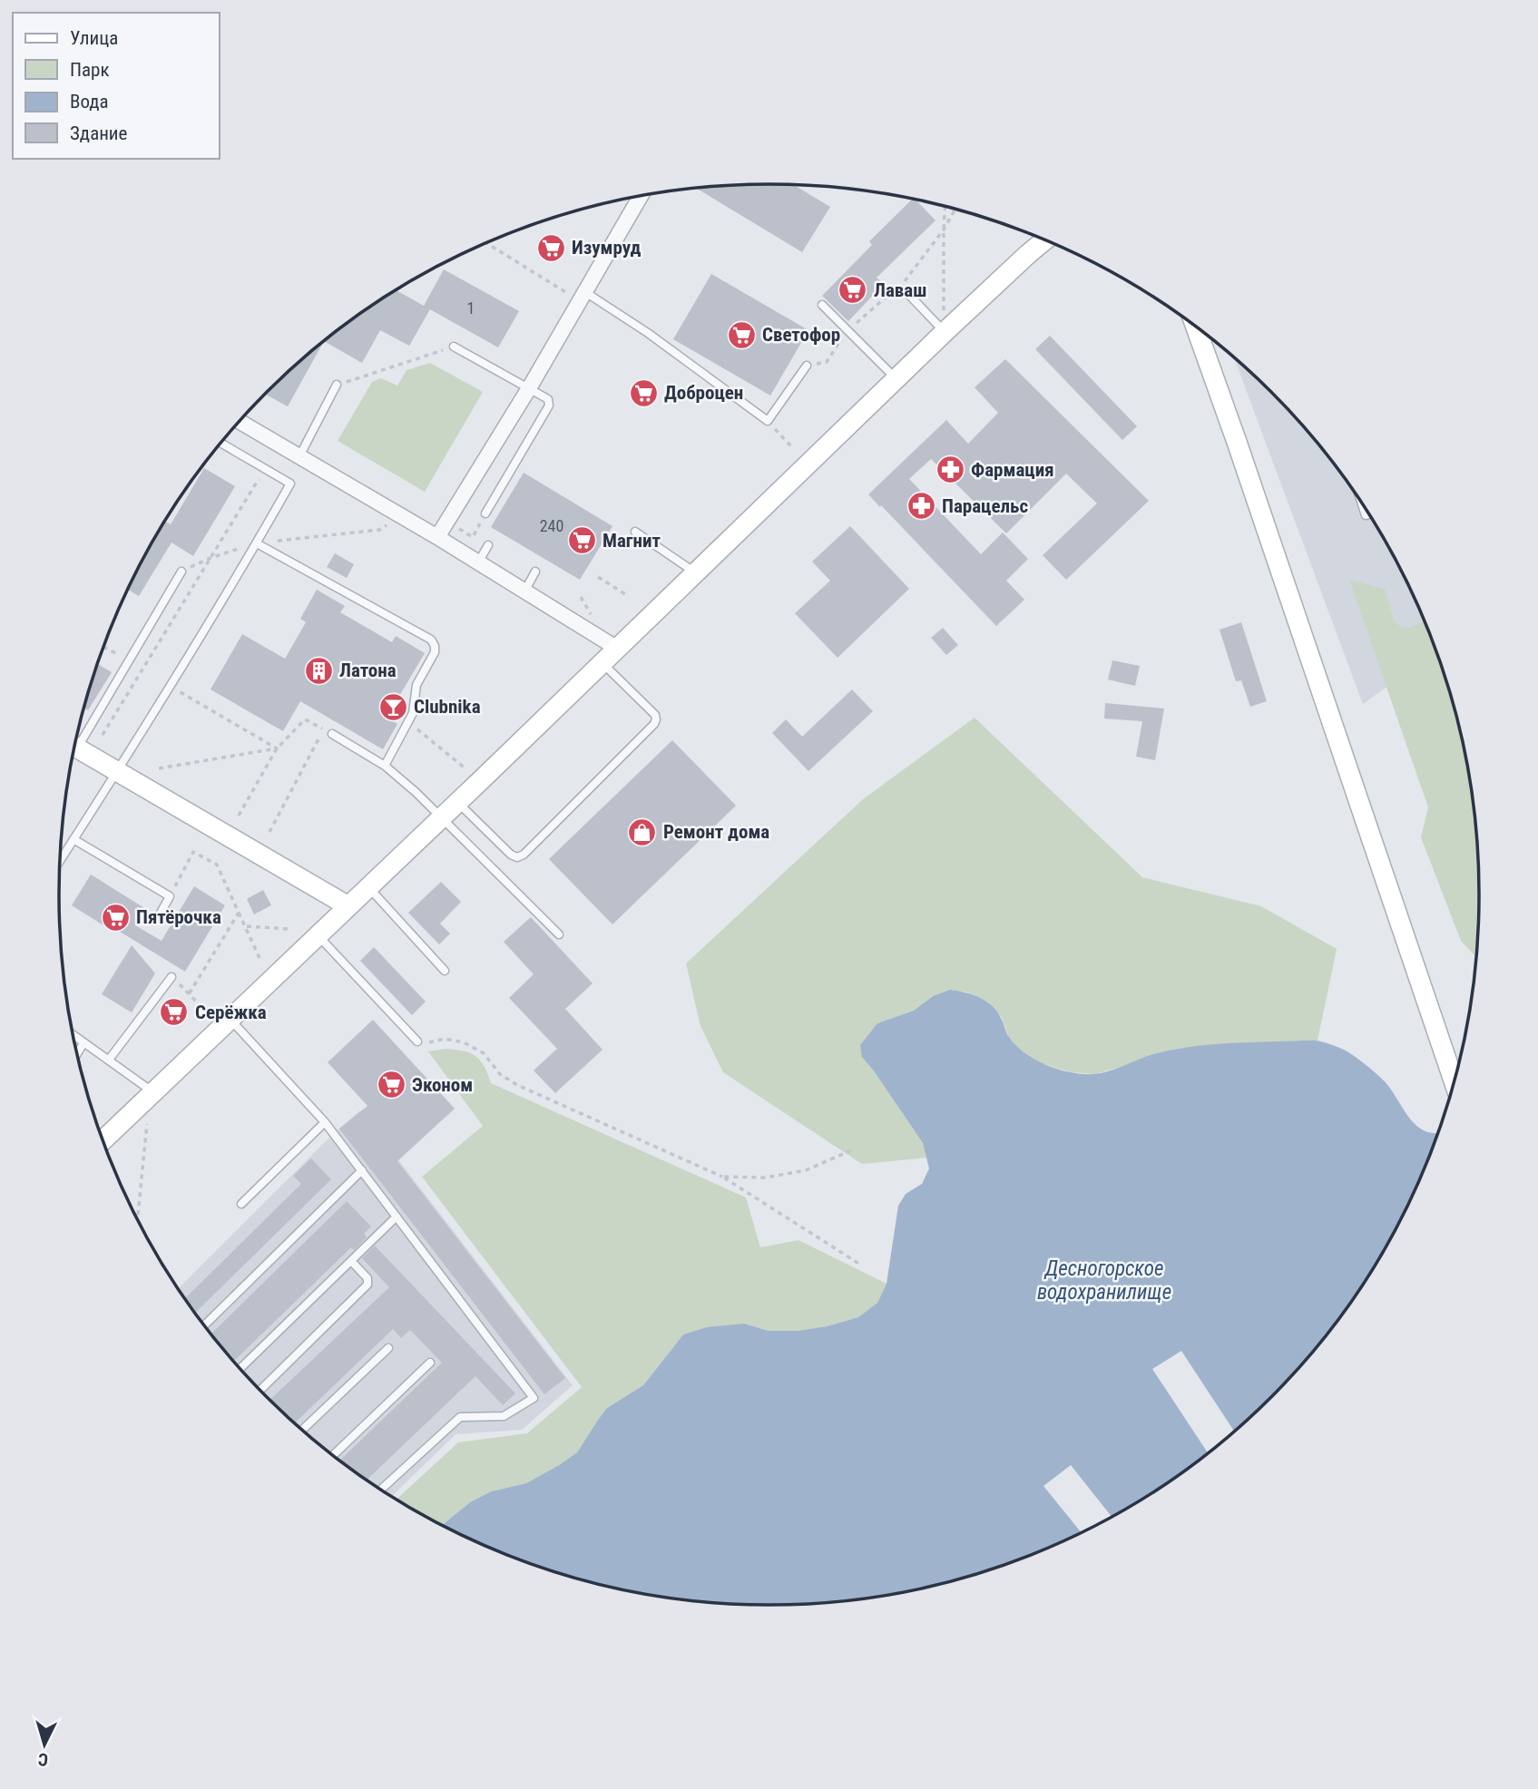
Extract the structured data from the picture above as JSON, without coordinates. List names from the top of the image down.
{
  "water": ["Десногорское водохранилище"],
  "places": {
    "supermarket": [
      "Изумруд",
      "Лаваш",
      "Светофор",
      "Доброцен",
      "Магнит",
      "Пятёрочка",
      "Серёжка",
      "Эконом"
    ],
    "pharmacy": ["Фармация", "Парацельс"],
    "building": ["Латона"],
    "bar": ["Clubnika"],
    "shop": ["Ремонт дома"]
  },
  "house_numbers": ["1", "240"],
  "legend": [
    "Улица",
    "Парк",
    "Вода",
    "Здание"
  ],
  "north": "bottom"
}
